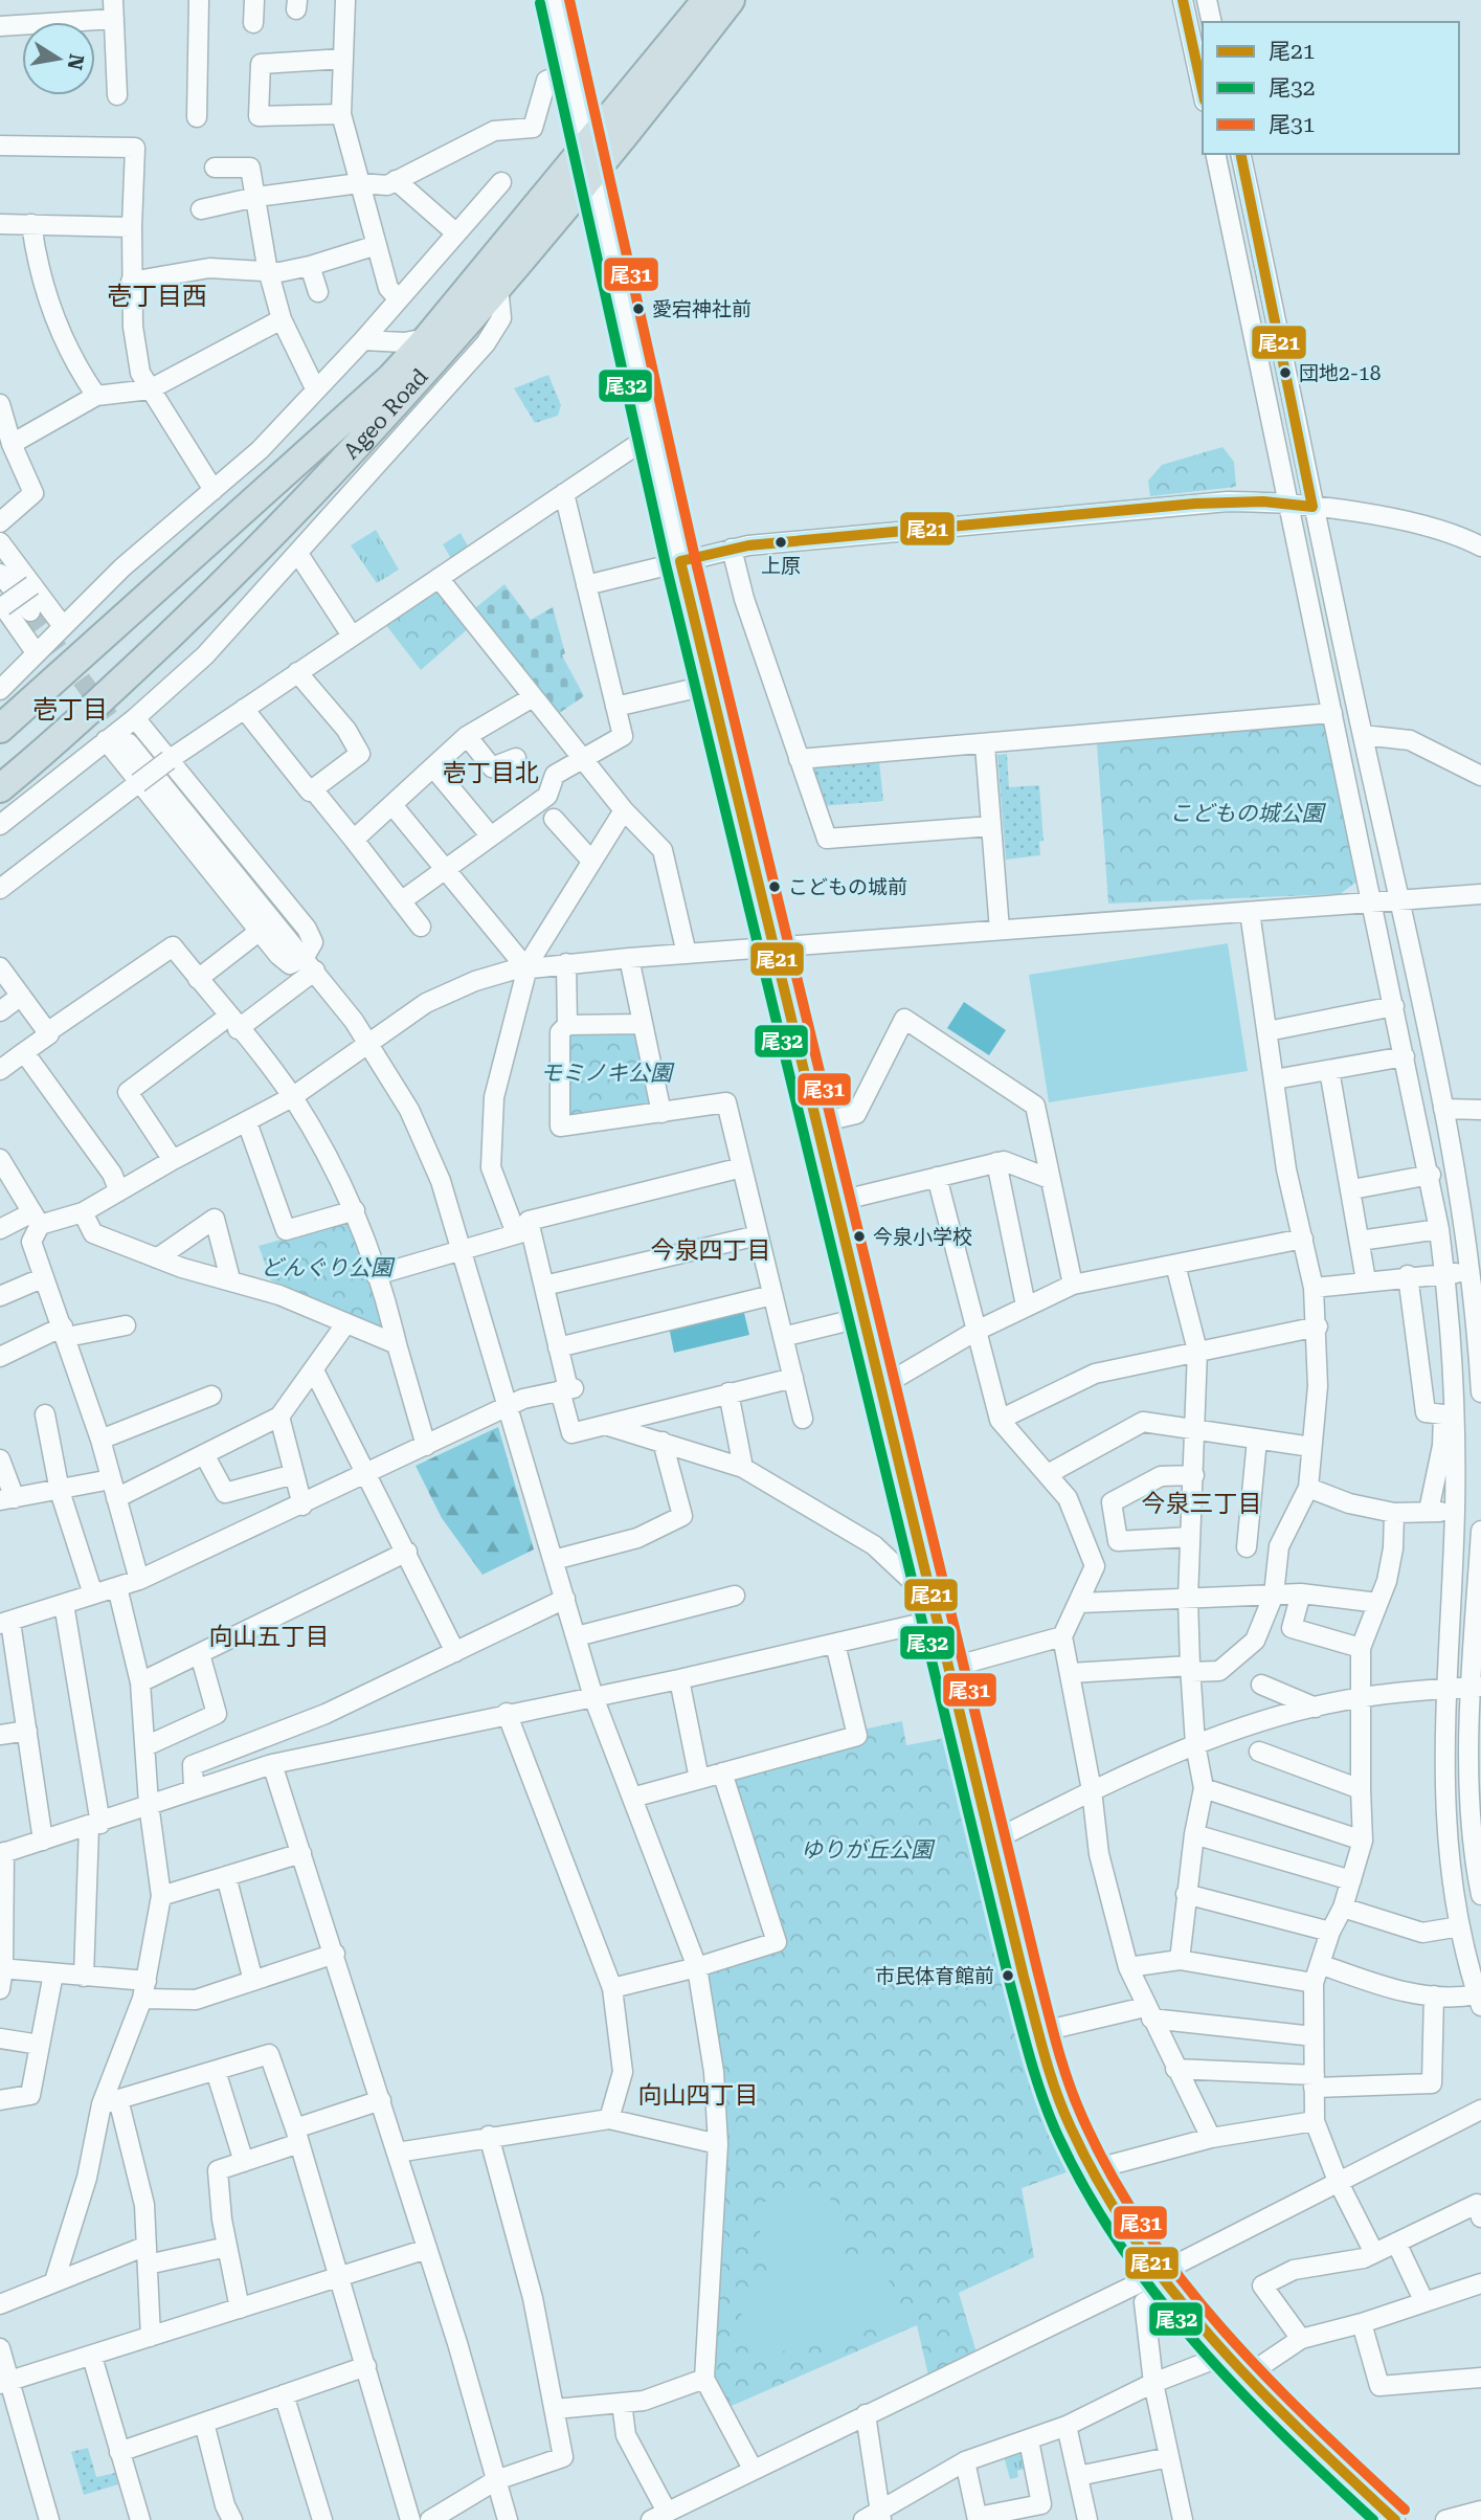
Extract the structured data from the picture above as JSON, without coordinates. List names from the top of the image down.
{
  "streets": {
    "highway": ["Ageo Road"]
  },
  "districts": [
    "壱丁目西",
    "壱丁目",
    "壱丁目北",
    "今泉四丁目",
    "今泉三丁目",
    "向山五丁目",
    "向山四丁目"
  ],
  "parks": [
    "こどもの城公園",
    "モミノキ公園",
    "どんぐり公園",
    "ゆりが丘公園"
  ],
  "places": [
    "愛宕神社前",
    "団地2-18",
    "上原",
    "こどもの城前",
    "今泉小学校",
    "市民体育館前"
  ],
  "lines": ["transit line 尾21", "transit line 尾31", "transit line 尾32"],
  "legend": ["尾21", "尾32", "尾31"],
  "north": "right"
}
